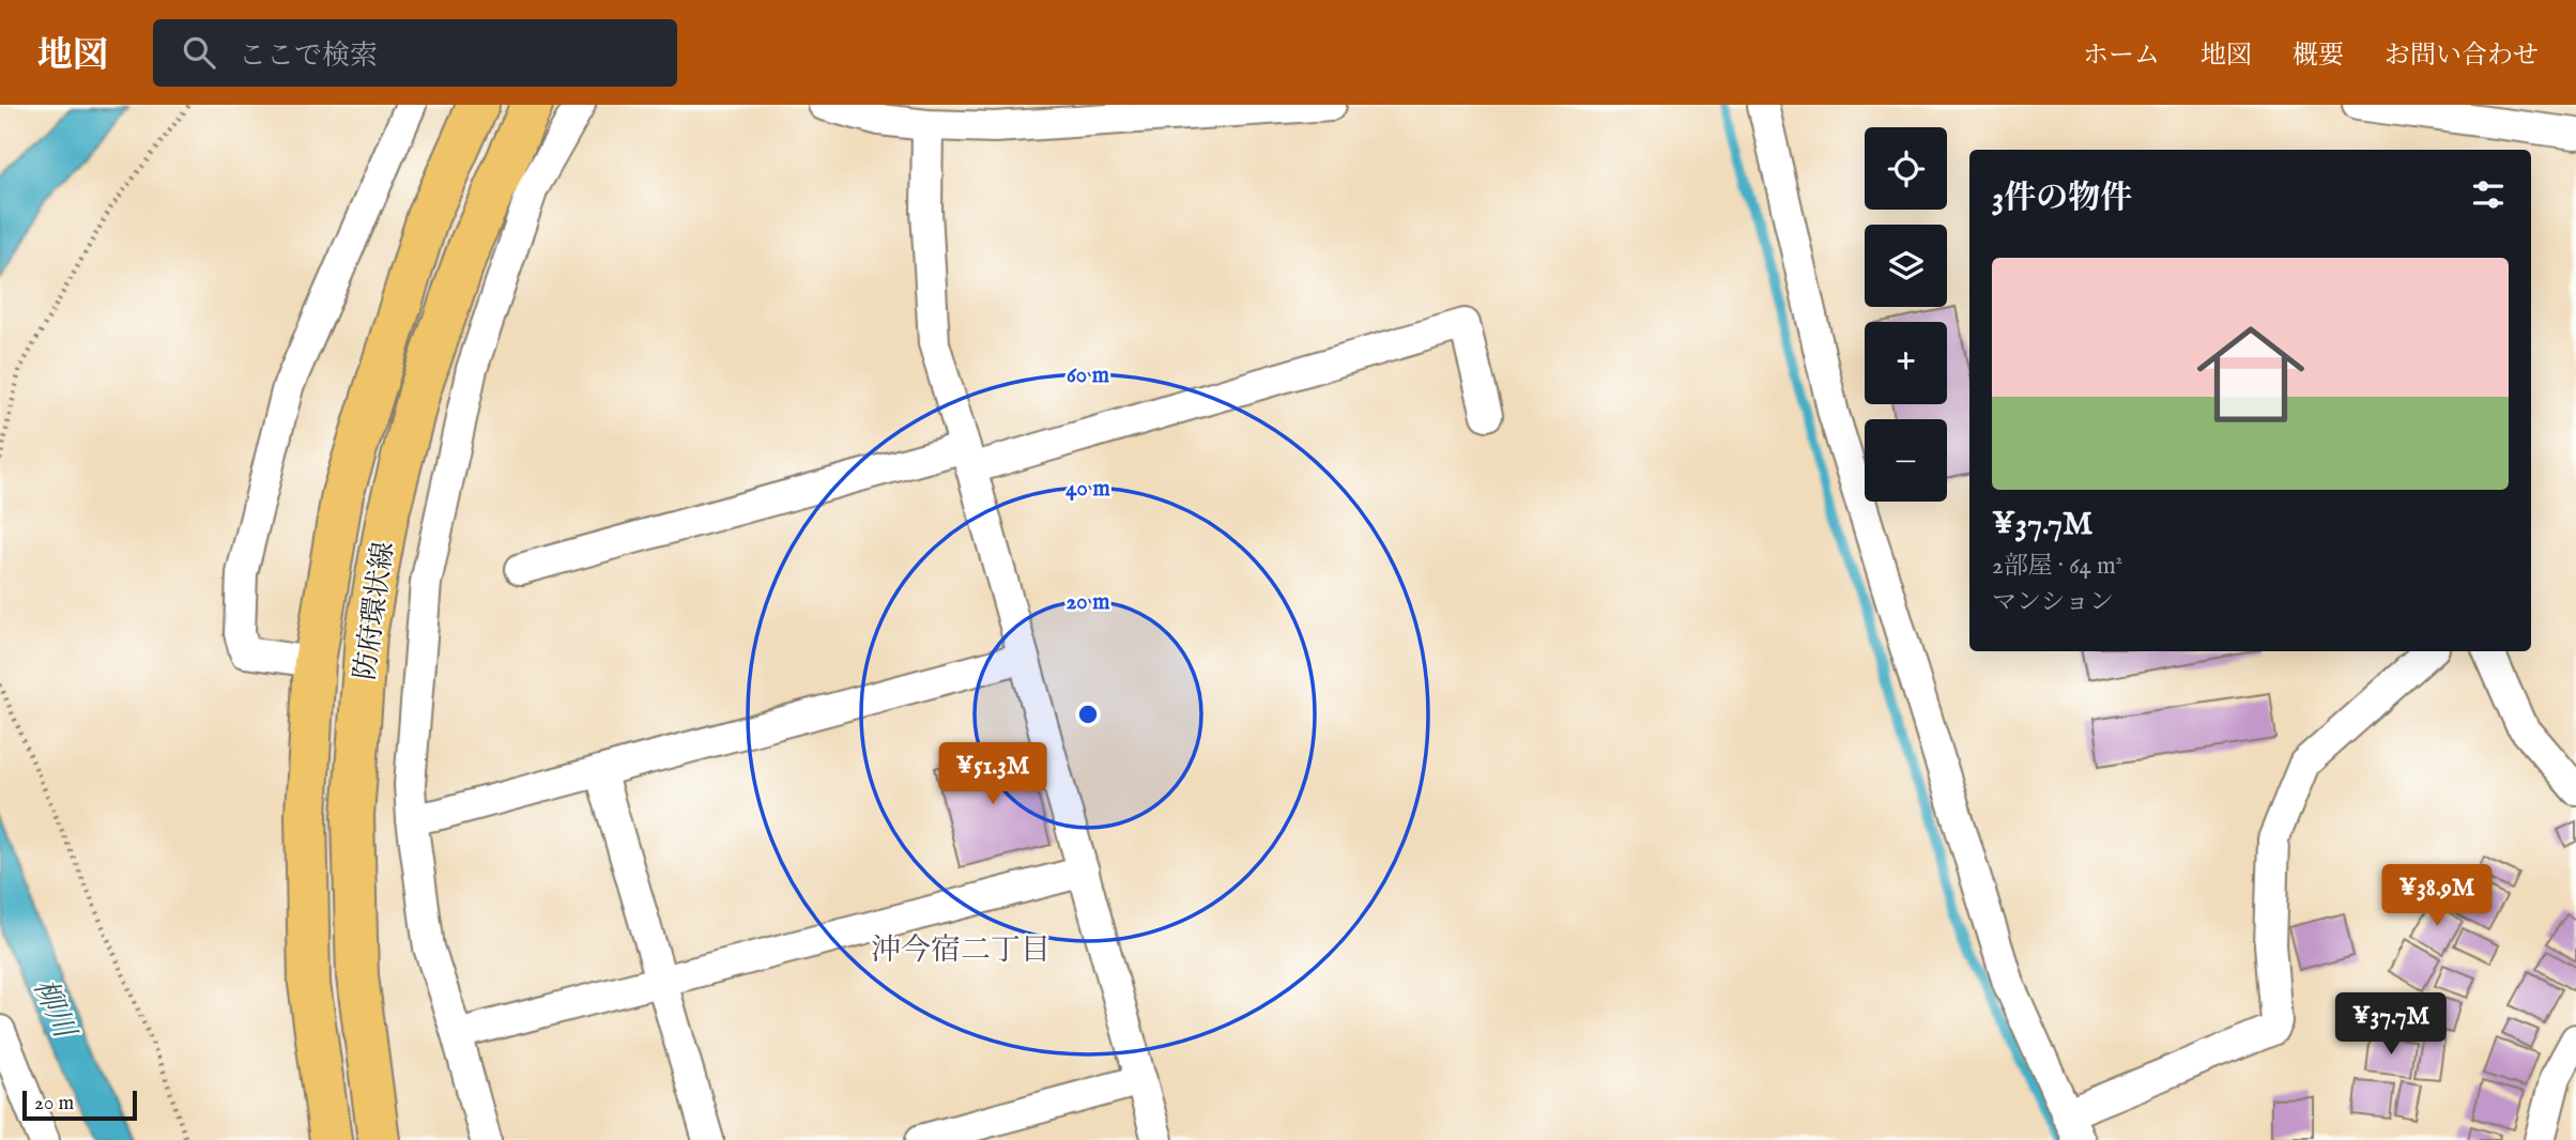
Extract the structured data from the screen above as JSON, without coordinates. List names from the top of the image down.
{
  "streets": {
    "main road": ["防府環状線"]
  },
  "districts": ["沖今宿二丁目"],
  "water": ["柳川"],
  "scale_bar": "20 m",
  "page": {
    "header": "地図",
    "search": "ここで検索",
    "nav": [
      "ホーム",
      "地図",
      "概要",
      "お問い合わせ"
    ],
    "map_buttons": ["+", "−"],
    "heading": "3件の物件",
    "list": [
      {
        "name": "¥37.7M",
        "note": "2部屋 · 64 m² · マンション"
      }
    ],
    "price": ["¥51.3M", "¥38.9M", "¥37.7M"],
    "scale": "20 m"
  },
  "rings": ["60 m", "40 m", "20 m"]
}
